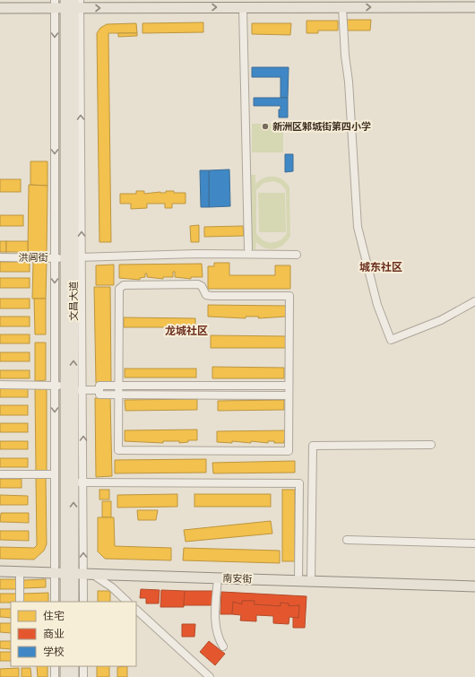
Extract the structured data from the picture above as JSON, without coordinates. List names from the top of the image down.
{
  "streets": {
    "main road": ["文昌大道", "南安街"],
    "street": ["洪闾街"]
  },
  "crossings": [
    ["洪闾街", "文昌大道"],
    ["文昌大道", "南安街"]
  ],
  "districts": ["城东社区", "龙城社区"],
  "places": ["新洲区邾城街第四小学"],
  "legend": ["住宅", "商业", "学校"]
}
